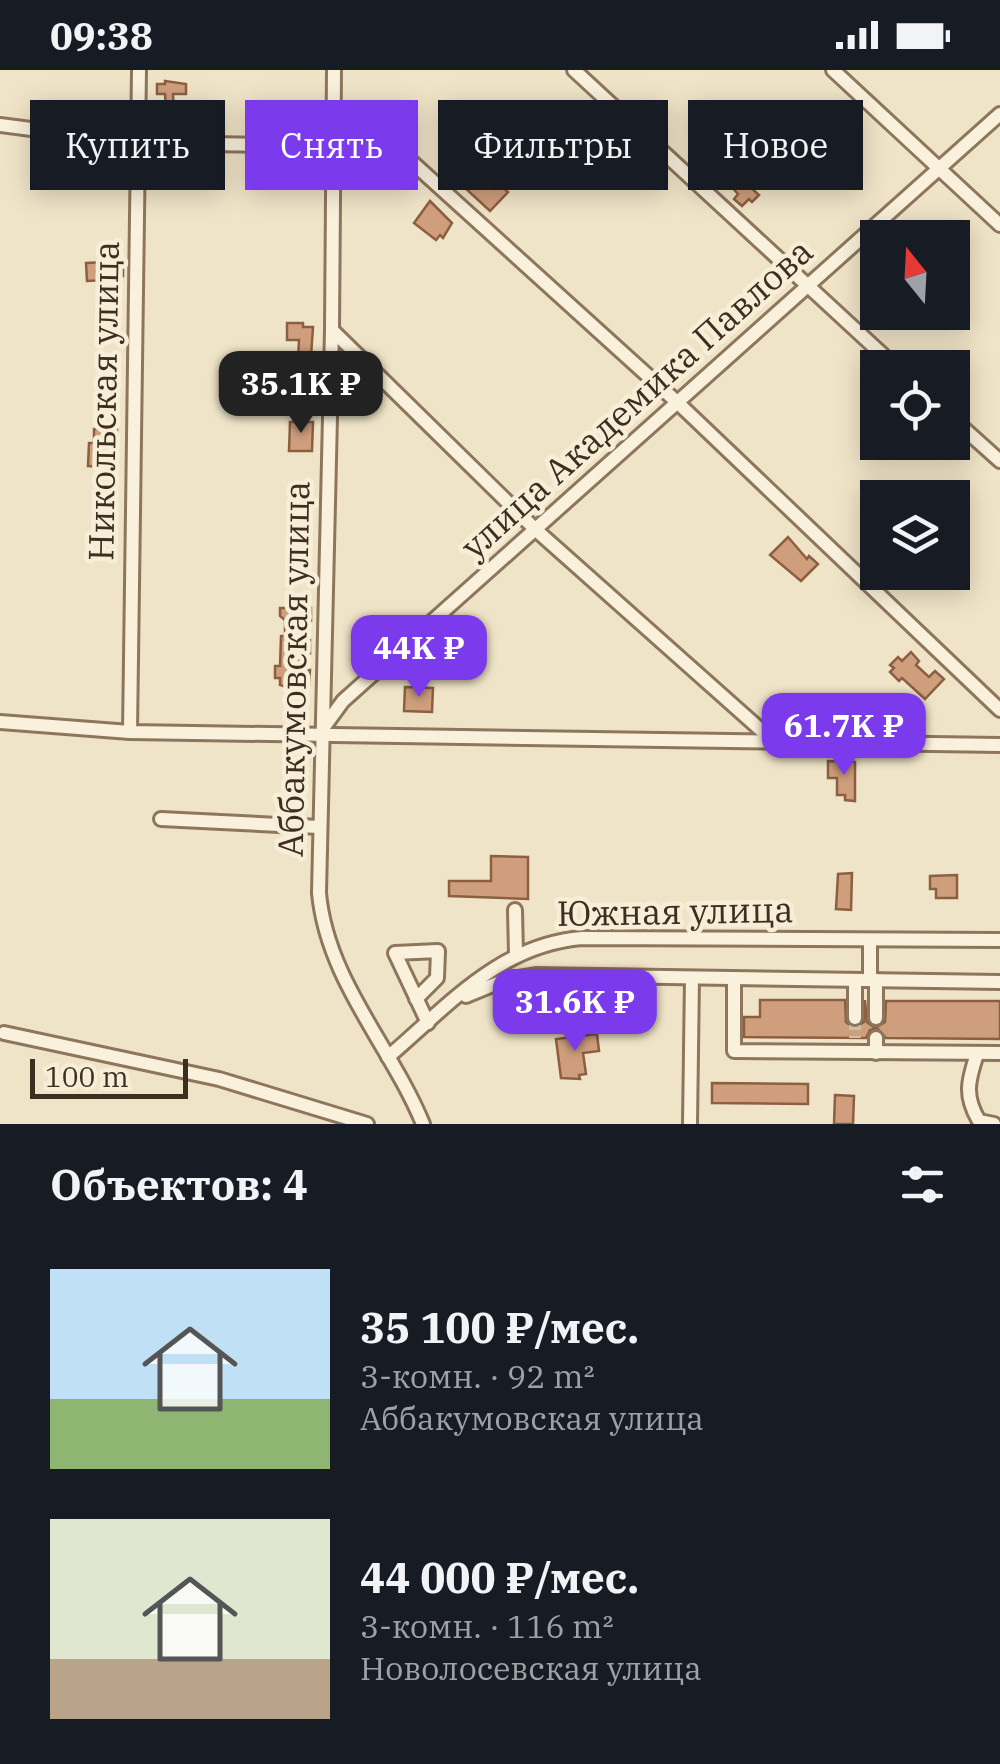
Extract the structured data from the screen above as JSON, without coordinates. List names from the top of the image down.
{
  "streets": {
    "street": [
      "улица Академика Павлова",
      "Никольская улица",
      "Аббакумовская улица",
      "Южная улица"
    ]
  },
  "crossings": [
    ["улица Академика Павлова", "Аббакумовская улица"],
    ["Аббакумовская улица", "Южная улица"]
  ],
  "scale_bar": "100 m",
  "north": "top",
  "page": {
    "status": "09:38",
    "chip": [
      "Купить",
      "Снять",
      "Фильтры",
      "Новое"
    ],
    "price": [
      "35.1K ₽",
      "44K ₽",
      "61.7K ₽",
      "31.6K ₽"
    ],
    "scale": "100 m",
    "heading": "Объектов: 4",
    "list": [
      {
        "name": "35 100 ₽/мес.",
        "note": "3-комн. · 92 m² · Аббакумовская улица"
      },
      {
        "name": "44 000 ₽/мес.",
        "note": "3-комн. · 116 m² · Новолосевская улица"
      }
    ]
  }
}
